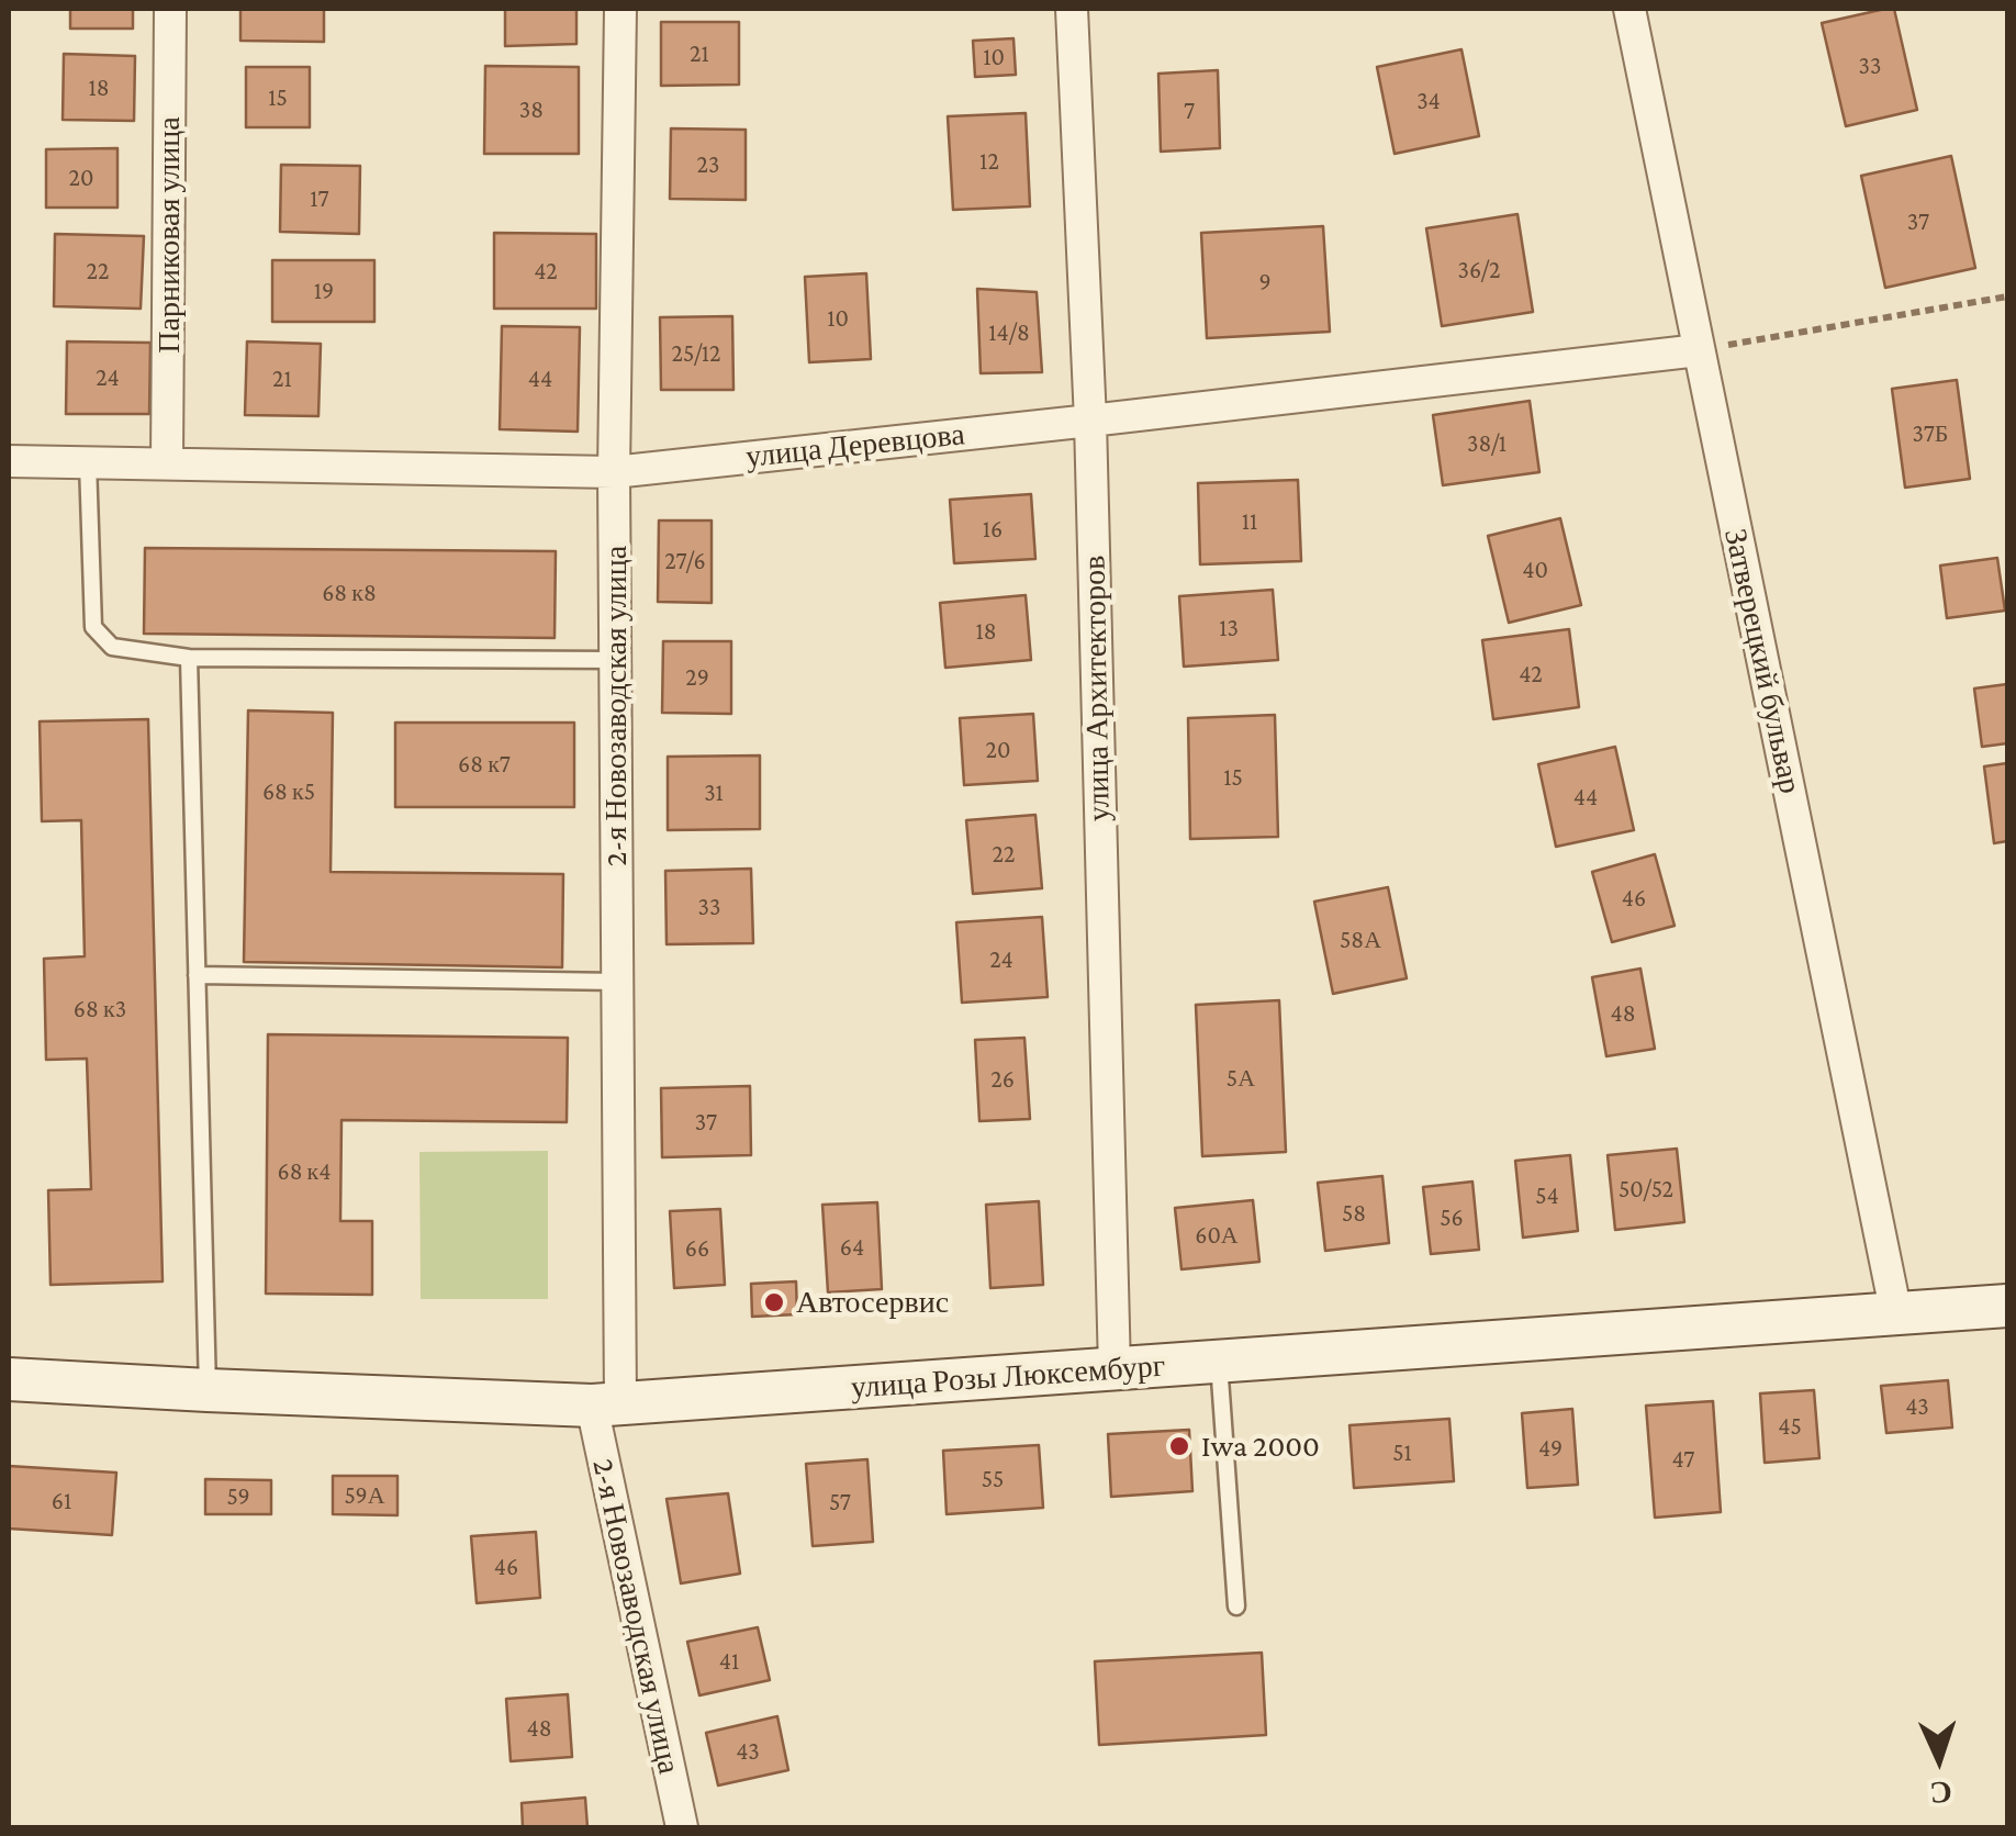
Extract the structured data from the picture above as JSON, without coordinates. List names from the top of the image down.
{
  "streets": {
    "street": [
      "Парниковая улица",
      "улица Деревцова",
      "Затверецкий бульвар",
      "улица Архитекторов",
      "2-я Новозаводская улица",
      "улица Розы Люксембург"
    ]
  },
  "crossings": [
    ["Парниковая улица", "улица Деревцова"],
    ["улица Деревцова", "Затверецкий бульвар"],
    ["улица Деревцова", "улица Архитекторов"],
    ["улица Деревцова", "2-я Новозаводская улица"],
    ["Затверецкий бульвар", "улица Розы Люксембург"],
    ["улица Архитекторов", "улица Розы Люксембург"],
    ["2-я Новозаводская улица", "улица Розы Люксембург"]
  ],
  "places": ["Автосервис", "Iwa 2000"],
  "house_numbers": [
    "21",
    "10",
    "33",
    "18",
    "15",
    "34",
    "38",
    "7",
    "12",
    "23",
    "20",
    "17",
    "37",
    "36/2",
    "22",
    "42",
    "9",
    "19",
    "10",
    "14/8",
    "25/12",
    "24",
    "21",
    "44",
    "37Б",
    "38/1",
    "11",
    "16",
    "27/6",
    "40",
    "68 к8",
    "13",
    "18",
    "42",
    "29",
    "20",
    "68 к7",
    "15",
    "68 к5",
    "31",
    "44",
    "22",
    "46",
    "33",
    "58А",
    "24",
    "68 к3",
    "48",
    "5А",
    "26",
    "37",
    "68 к4",
    "50/52",
    "54",
    "58",
    "56",
    "60А",
    "64",
    "66",
    "43",
    "45",
    "49",
    "51",
    "47",
    "55",
    "59А",
    "59",
    "61",
    "57",
    "46",
    "41",
    "48",
    "43"
  ],
  "north": "bottom"
}
